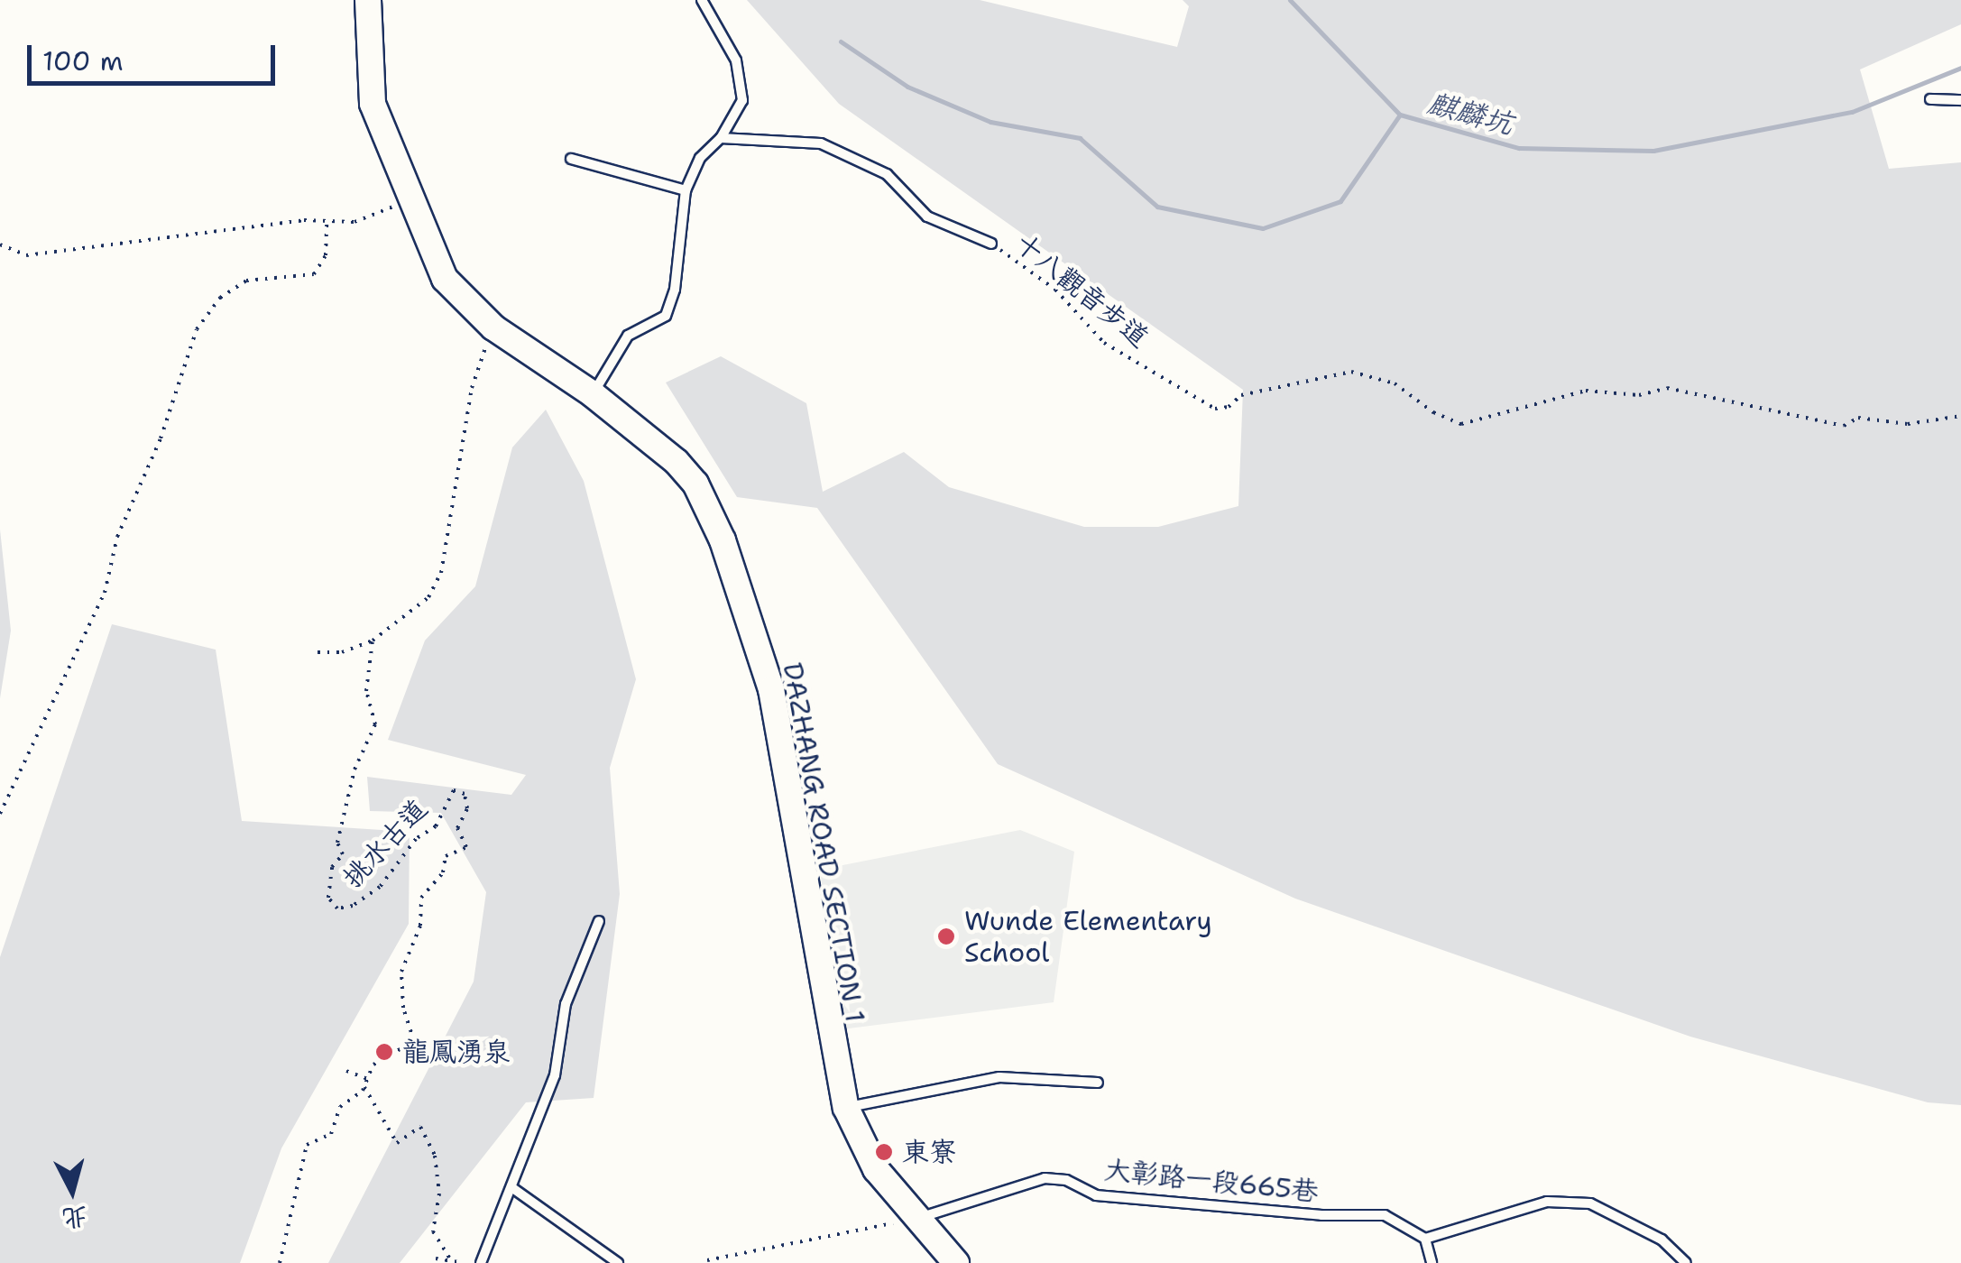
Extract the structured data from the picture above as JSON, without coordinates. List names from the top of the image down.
{
  "streets": {
    "main road": ["DAZHANG ROAD SECTION 1"],
    "lane": ["大彰路一段665巷"],
    "path": ["十八觀音步道", "挑水古道"]
  },
  "crossings": [
    ["DAZHANG ROAD SECTION 1", "大彰路一段665巷"]
  ],
  "water": ["麒麟坑"],
  "places": ["Wunde Elementary School", "龍鳳湧泉", "東寮"],
  "scale_bar": "100 m",
  "north": "bottom"
}
